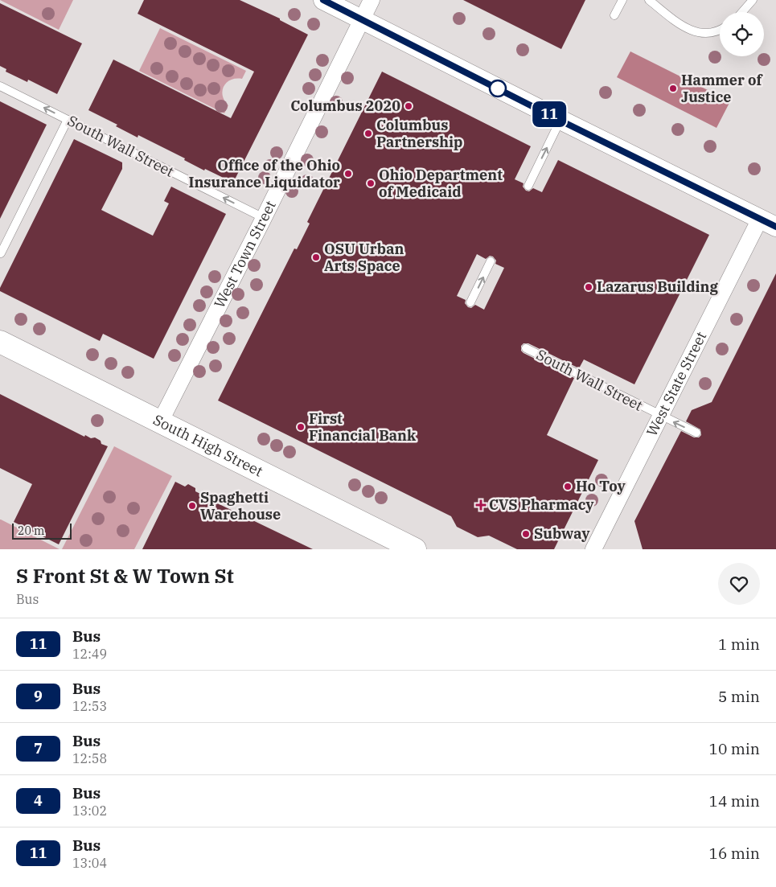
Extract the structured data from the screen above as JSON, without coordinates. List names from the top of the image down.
{
  "streets": {
    "main road": ["South High Street"],
    "street": ["West Town Street", "West State Street"],
    "lane": ["South Wall Street"]
  },
  "crossings": [
    ["South Wall Street", "West Town Street"],
    ["South Wall Street", "West State Street"],
    ["West Town Street", "South High Street"]
  ],
  "one_way": ["South Wall Street"],
  "places": {
    "other": [
      "Hammer of Justice",
      "Columbus 2020",
      "Columbus Partnership",
      "Office of the Ohio Insurance Liquidator",
      "Ohio Department of Medicaid",
      "OSU Urban Arts Space",
      "Lazarus Building",
      "First Financial Bank",
      "Ho Toy",
      "Spaghetti Warehouse",
      "Subway"
    ],
    "health": ["CVS Pharmacy"]
  },
  "lines": ["bus line 11"],
  "scale_bar": "20 m",
  "page": {
    "on_map": "11",
    "scale": "20 m",
    "heading": ["S Front St & W Town St", "Bus"],
    "list": [
      {
        "mark": "11",
        "name": "Bus",
        "note": "12:49",
        "value": "1 min"
      },
      {
        "mark": "9",
        "name": "Bus",
        "note": "12:53",
        "value": "5 min"
      },
      {
        "mark": "7",
        "name": "Bus",
        "note": "12:58",
        "value": "10 min"
      },
      {
        "mark": "4",
        "name": "Bus",
        "note": "13:02",
        "value": "14 min"
      },
      {
        "mark": "11",
        "name": "Bus",
        "note": "13:04",
        "value": "16 min"
      }
    ]
  }
}
